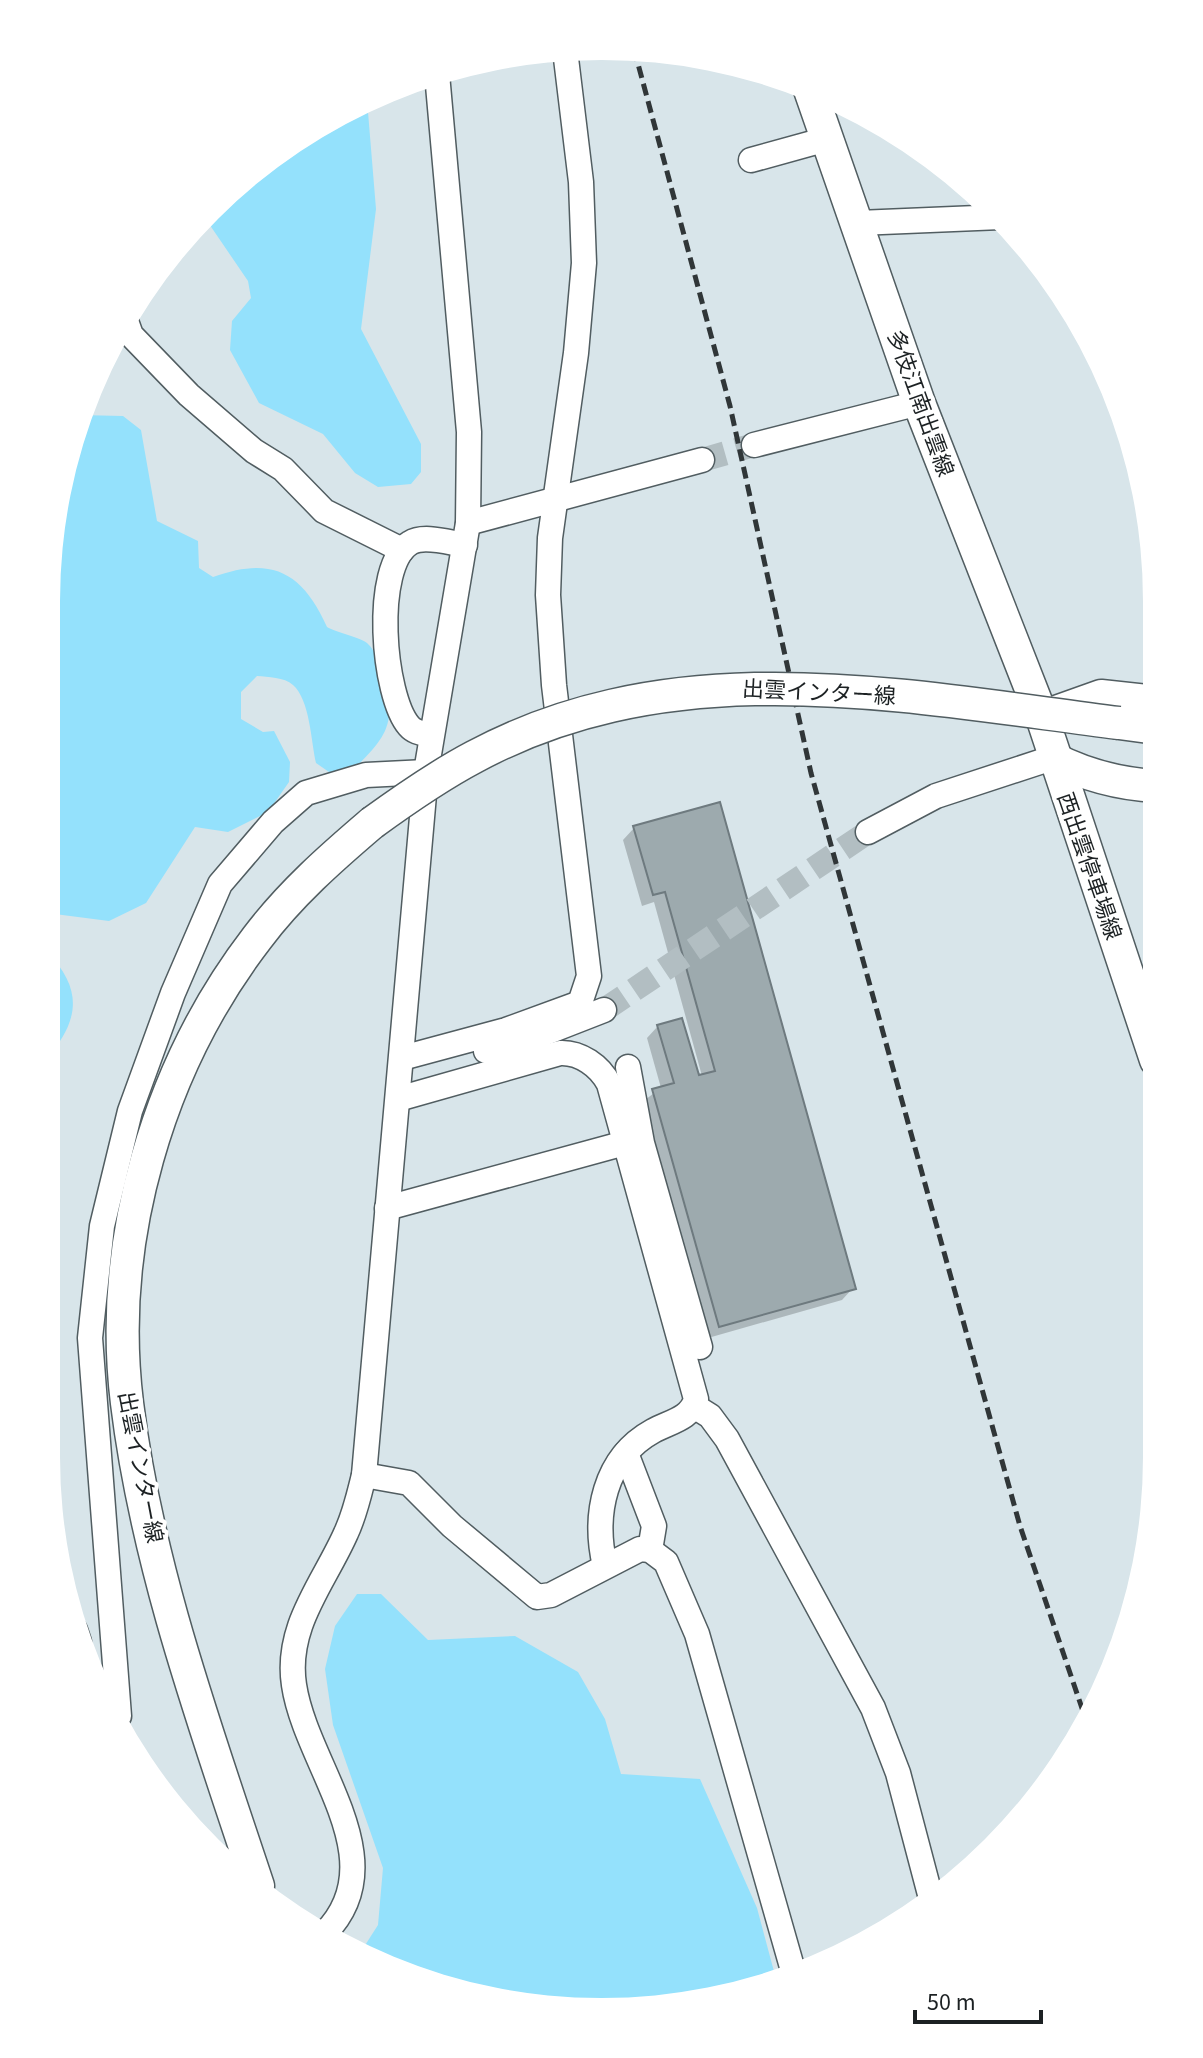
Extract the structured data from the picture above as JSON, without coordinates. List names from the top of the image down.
{
  "streets": {
    "main road": ["多伎江南出雲線", "出雲インター線", "西出雲停車場線"]
  },
  "crossings": [
    ["多伎江南出雲線", "西出雲停車場線"]
  ],
  "scale_bar": "50 m"
}
